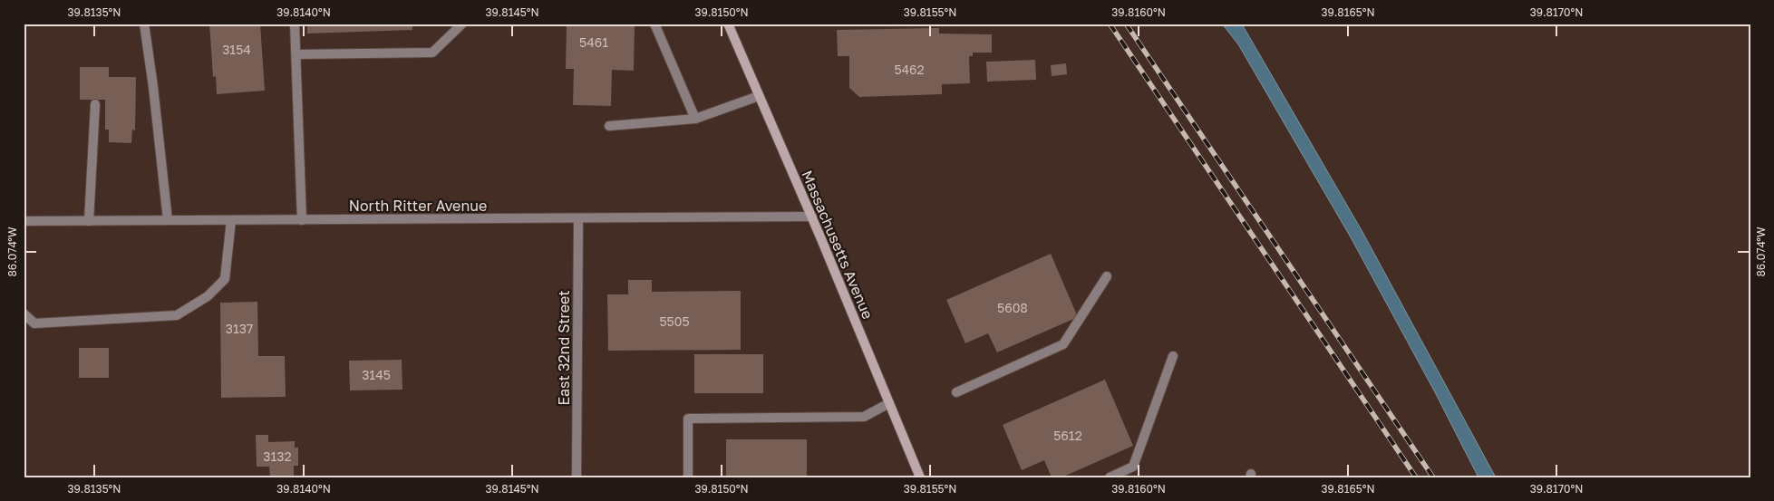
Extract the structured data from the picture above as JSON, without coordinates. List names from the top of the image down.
{
  "streets": {
    "main road": ["Massachusetts Avenue"],
    "street": ["North Ritter Avenue", "East 32nd Street"]
  },
  "crossings": [
    ["North Ritter Avenue", "Massachusetts Avenue"],
    ["North Ritter Avenue", "East 32nd Street"]
  ],
  "house_numbers": [
    "5461",
    "3154",
    "5462",
    "5608",
    "5505",
    "3137",
    "3145",
    "5612",
    "3132"
  ],
  "coordinates": [
    "39.8135°N",
    "39.8140°N",
    "39.8145°N",
    "39.8150°N",
    "39.8155°N",
    "39.8160°N",
    "39.8165°N",
    "39.8170°N",
    "86.074°W"
  ]
}
